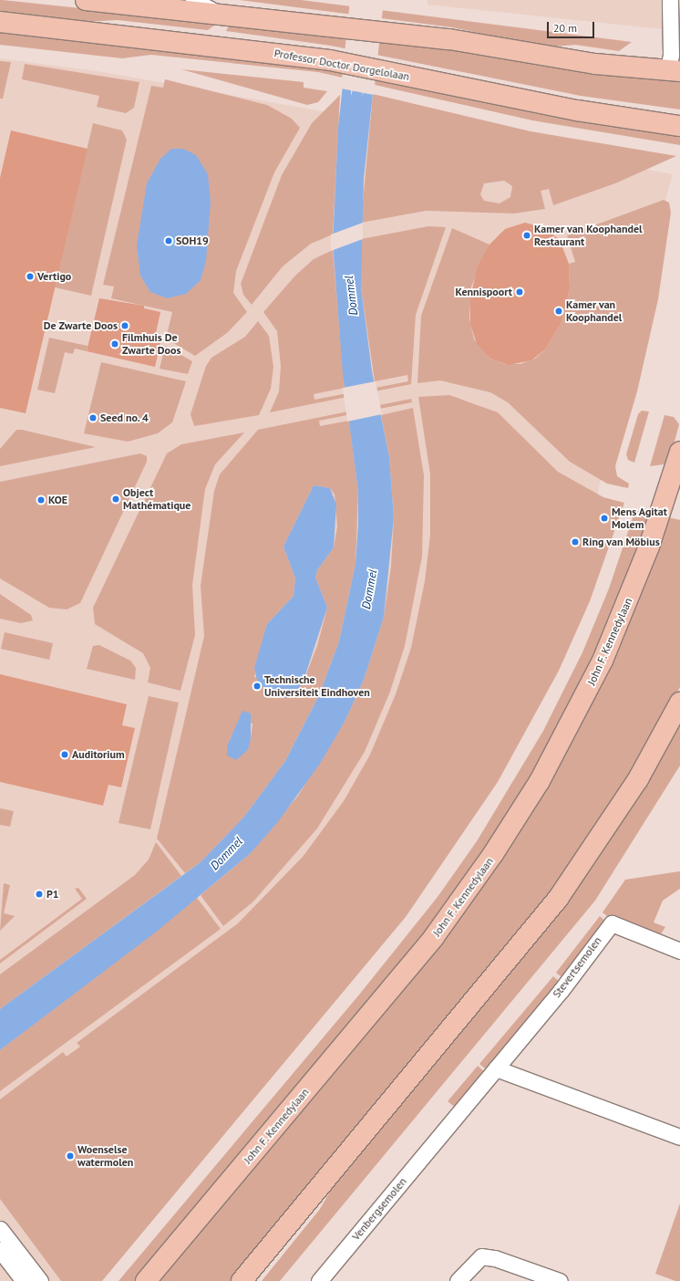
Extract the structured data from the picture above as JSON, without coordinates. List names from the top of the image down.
{
  "streets": {
    "main road": ["Professor Doctor Dorgelolaan", "John F. Kennedylaan"],
    "street": ["Stevertsemolen", "Venbergsemolen"]
  },
  "crossings": [
    ["Stevertsemolen", "Venbergsemolen"]
  ],
  "water": ["Dommel"],
  "places": [
    "Kamer van Koophandel Restaurant",
    "SOH19",
    "Vertigo",
    "Kennispoort",
    "Kamer van Koophandel",
    "De Zwarte Doos",
    "Filmhuis De Zwarte Doos",
    "Seed no. 4",
    "Object Mathématique",
    "KOE",
    "Mens Agitat Molem",
    "Ring van Möbius",
    "Technische Universiteit Eindhoven",
    "Auditorium",
    "P1",
    "Woenselse watermolen"
  ],
  "scale_bar": "20 m"
}
